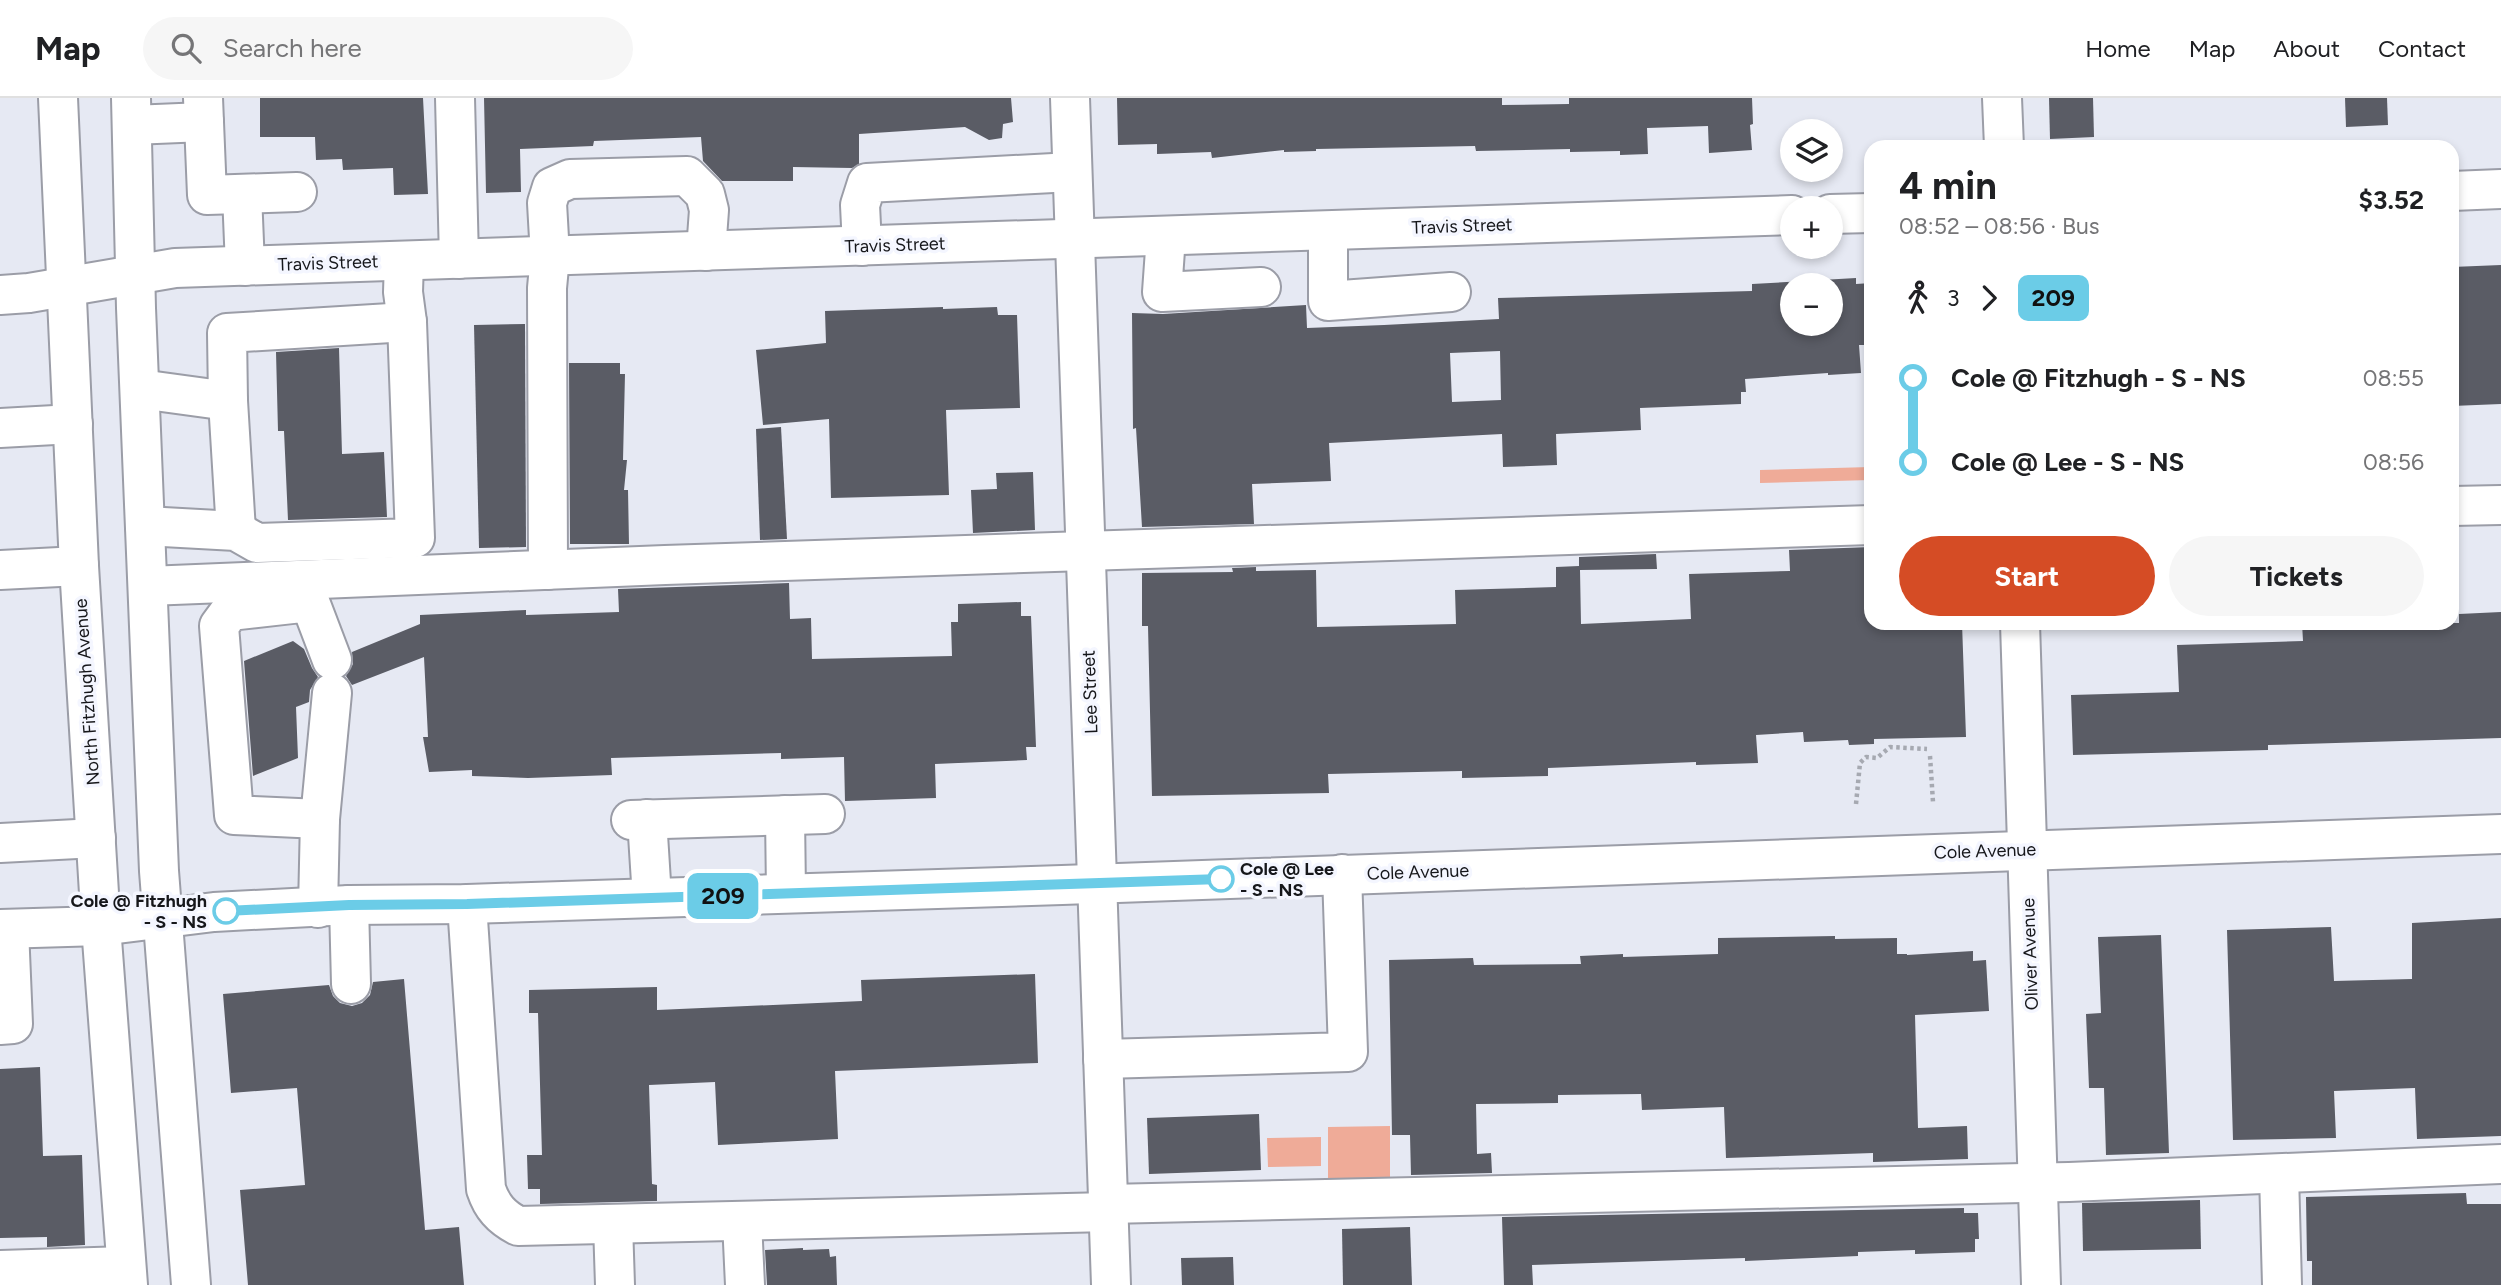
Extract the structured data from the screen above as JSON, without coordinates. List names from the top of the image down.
{
  "streets": {
    "street": [
      "Travis Street",
      "North Fitzhugh Avenue",
      "Lee Street",
      "Cole Avenue",
      "Oliver Avenue"
    ]
  },
  "crossings": [
    ["Travis Street", "North Fitzhugh Avenue"],
    ["Travis Street", "Lee Street"],
    ["North Fitzhugh Avenue", "Cole Avenue"],
    ["Lee Street", "Cole Avenue"],
    ["Cole Avenue", "Oliver Avenue"]
  ],
  "places": ["Cole @ Lee - S - NS", "Cole @ Fitzhugh - S - NS"],
  "lines": ["bus line 209"],
  "page": {
    "header": "Map",
    "search": "Search here",
    "nav": [
      "Home",
      "Map",
      "About",
      "Contact"
    ],
    "on_map": "209",
    "map_buttons": ["+", "−"],
    "heading": ["4 min", "08:52 – 08:56 · Bus", "$3.52"],
    "legs": ["3", "209"],
    "list": [
      {
        "name": "Cole @ Fitzhugh - S - NS",
        "value": "08:55"
      },
      {
        "name": "Cole @ Lee - S - NS",
        "value": "08:56"
      }
    ],
    "buttons": ["Start", "Tickets"]
  }
}
